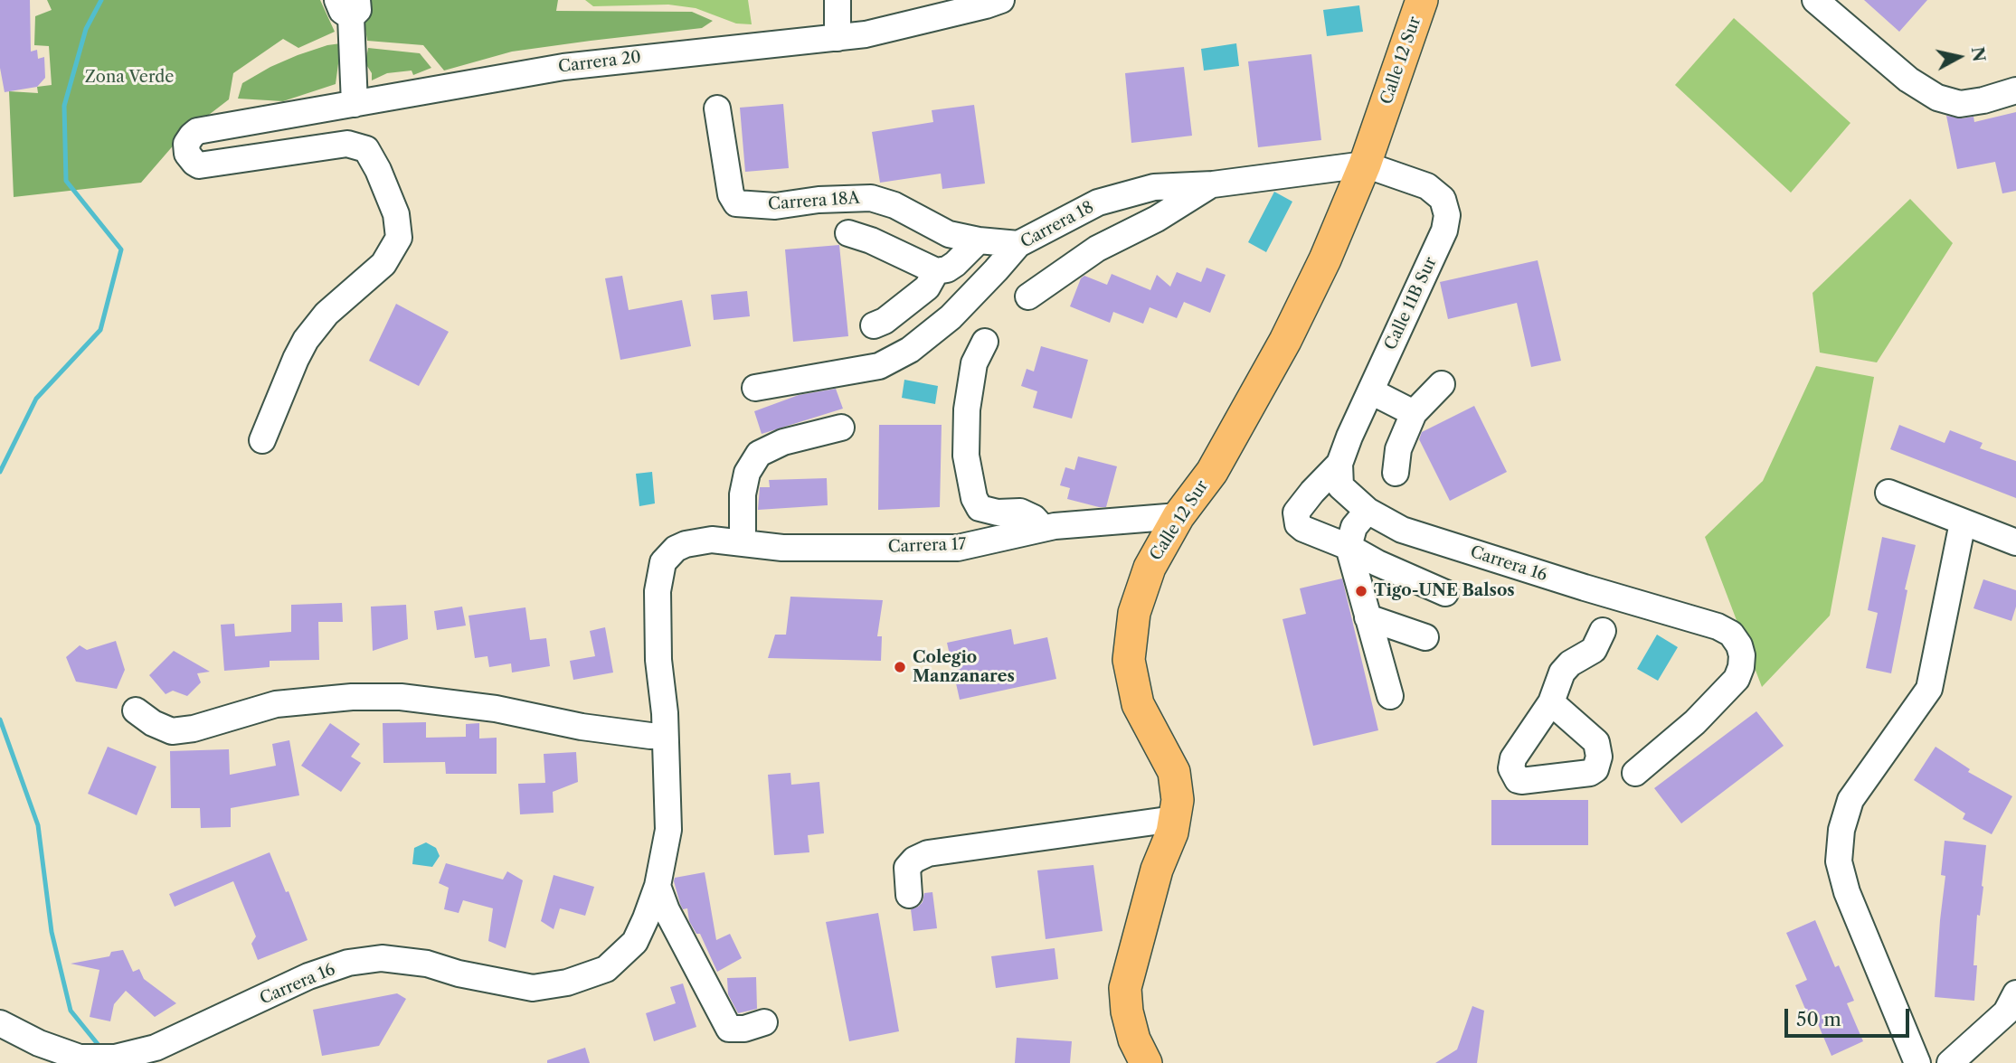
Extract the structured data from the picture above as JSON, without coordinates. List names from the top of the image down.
{
  "streets": {
    "main road": ["Calle 12 Sur"],
    "street": [
      "Carrera 20",
      "Carrera 18A",
      "Carrera 18",
      "Calle 11B Sur",
      "Carrera 17",
      "Carrera 16"
    ]
  },
  "crossings": [
    ["Calle 12 Sur", "Carrera 18"],
    ["Calle 12 Sur", "Calle 11B Sur"],
    ["Calle 12 Sur", "Carrera 17"],
    ["Carrera 18A", "Carrera 18"],
    ["Carrera 18", "Calle 11B Sur"],
    ["Calle 11B Sur", "Carrera 16"]
  ],
  "parks": ["Zona Verde"],
  "places": ["Tigo-UNE Balsos", "Colegio Manzanares"],
  "scale_bar": "50 m",
  "north": "right"
}
